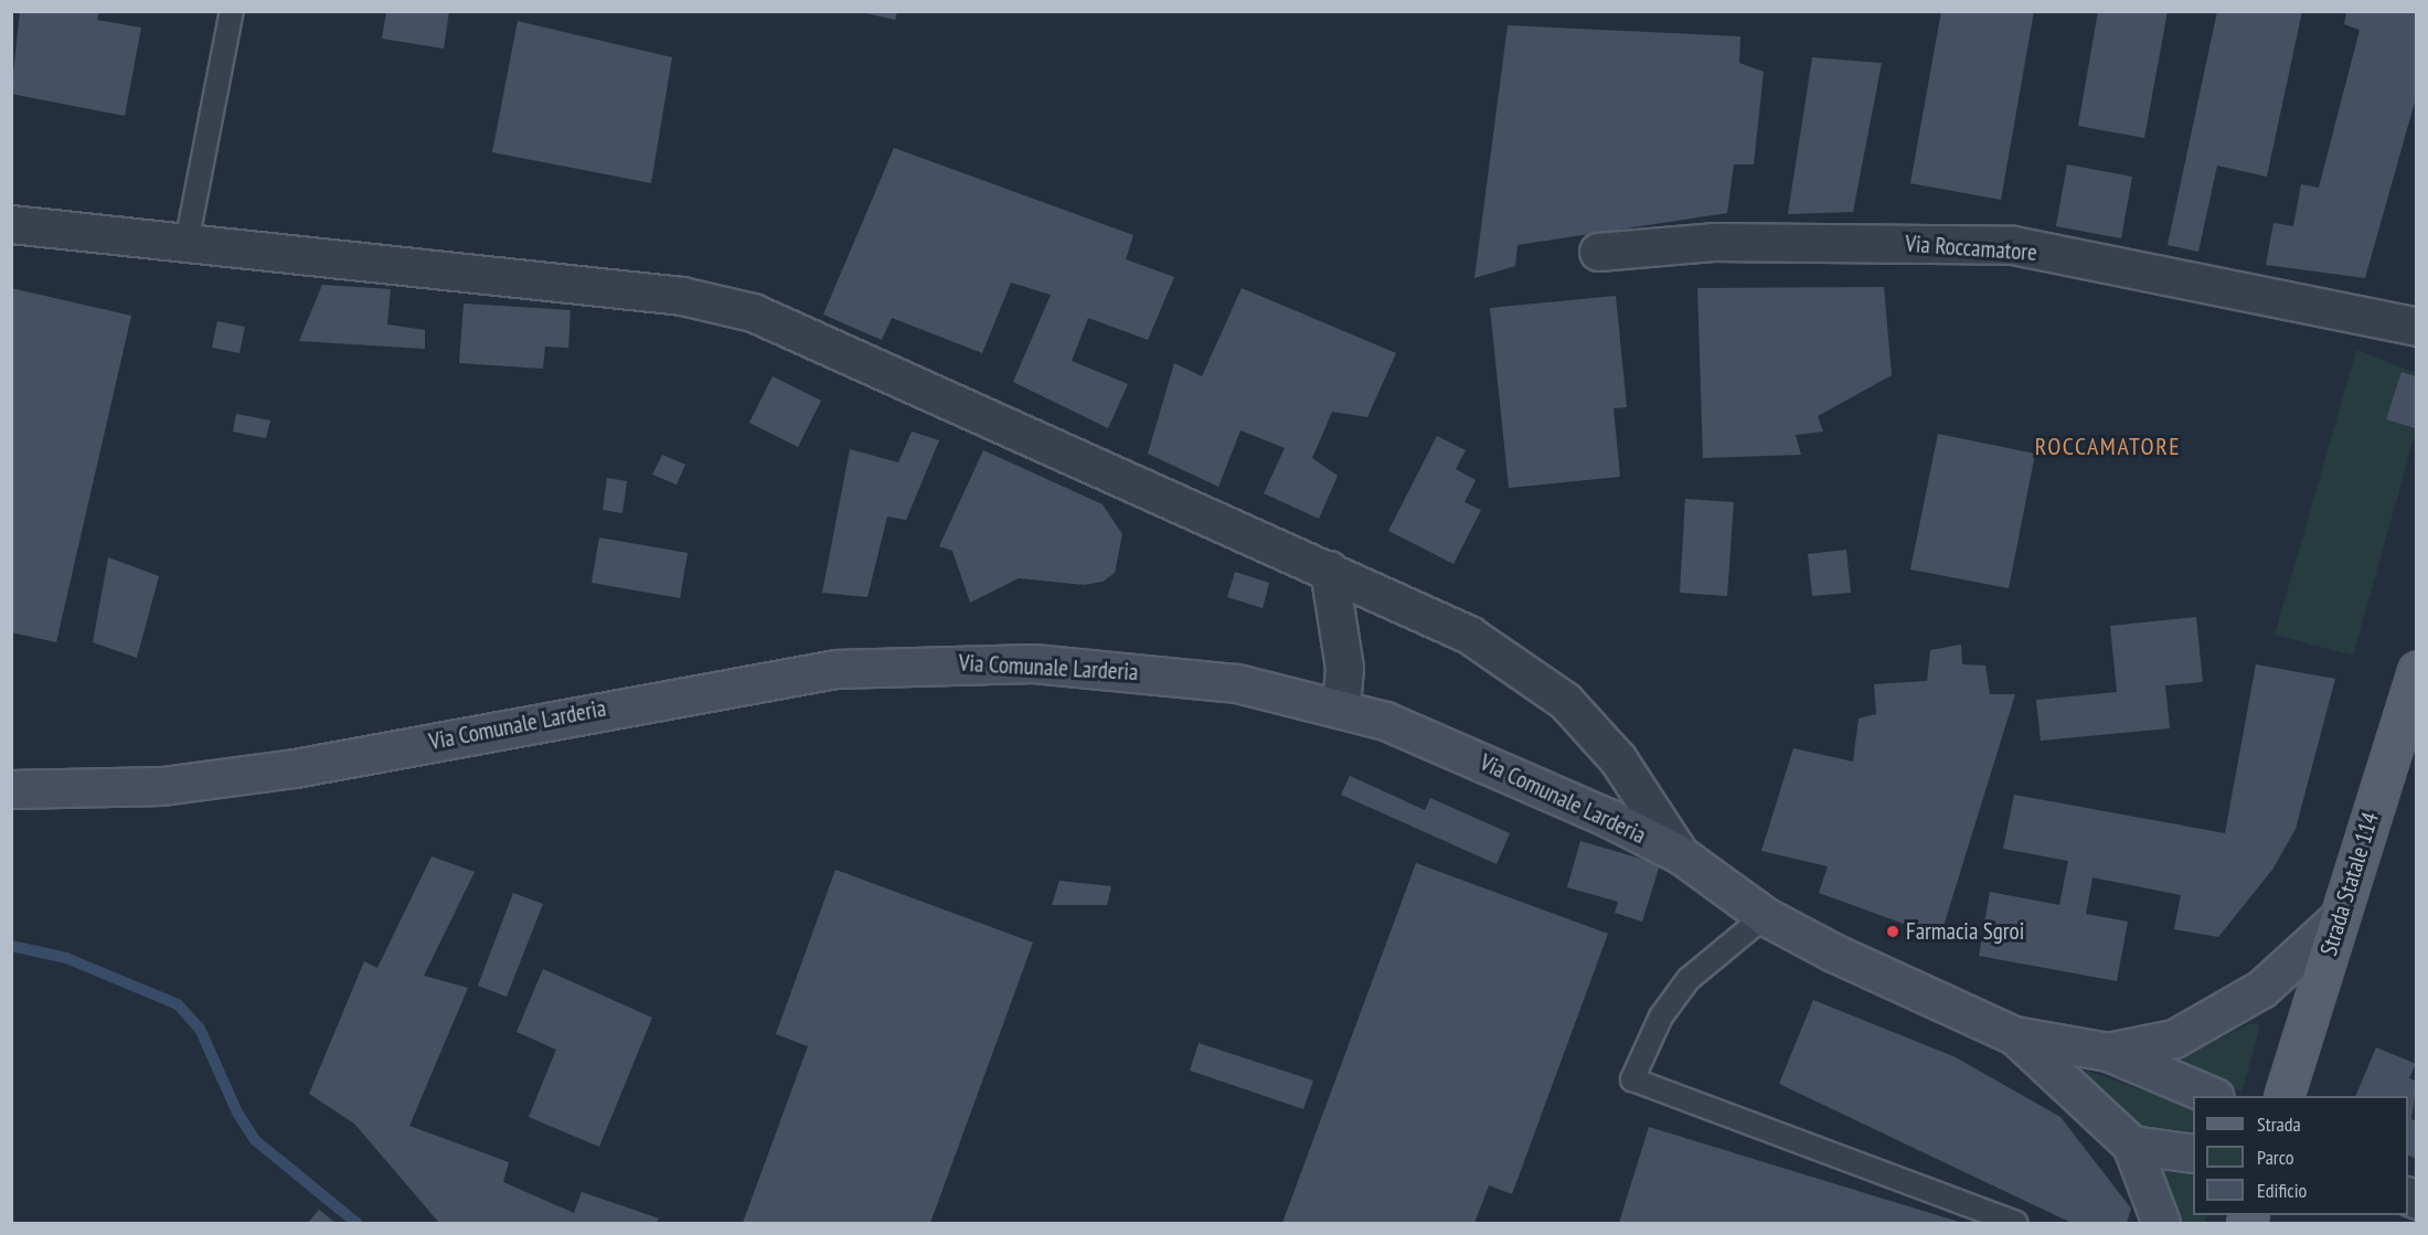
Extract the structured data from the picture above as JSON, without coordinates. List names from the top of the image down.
{
  "streets": {
    "main road": ["Strada Statale 114"],
    "street": ["Via Roccamatore", "Via Comunale Larderia"]
  },
  "crossings": [
    ["Via Comunale Larderia", "Strada Statale 114"]
  ],
  "districts": ["ROCCAMATORE"],
  "places": ["Farmacia Sgroi"],
  "legend": ["Strada", "Parco", "Edificio"]
}
